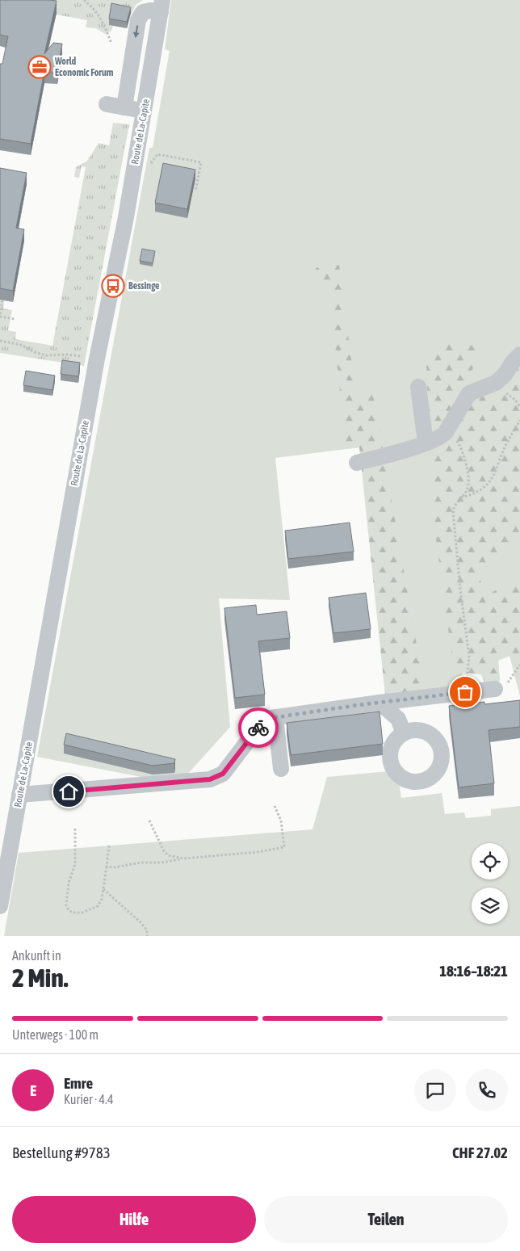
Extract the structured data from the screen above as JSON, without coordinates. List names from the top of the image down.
{
  "streets": {
    "street": ["Route de La-Capite"]
  },
  "places": {
    "office": ["World Economic Forum"],
    "bus stop": ["Bessinge"]
  },
  "page": {
    "heading": ["2 Min.", "Ankunft in", "18:16–18:21"],
    "panel": [
      "Emre",
      "Kurier · 4.4",
      "Bestellung #9783",
      "CHF 27.02"
    ],
    "bar": "Unterwegs · 100 m",
    "round": "E",
    "buttons": ["Hilfe", "Teilen"]
  }
}
